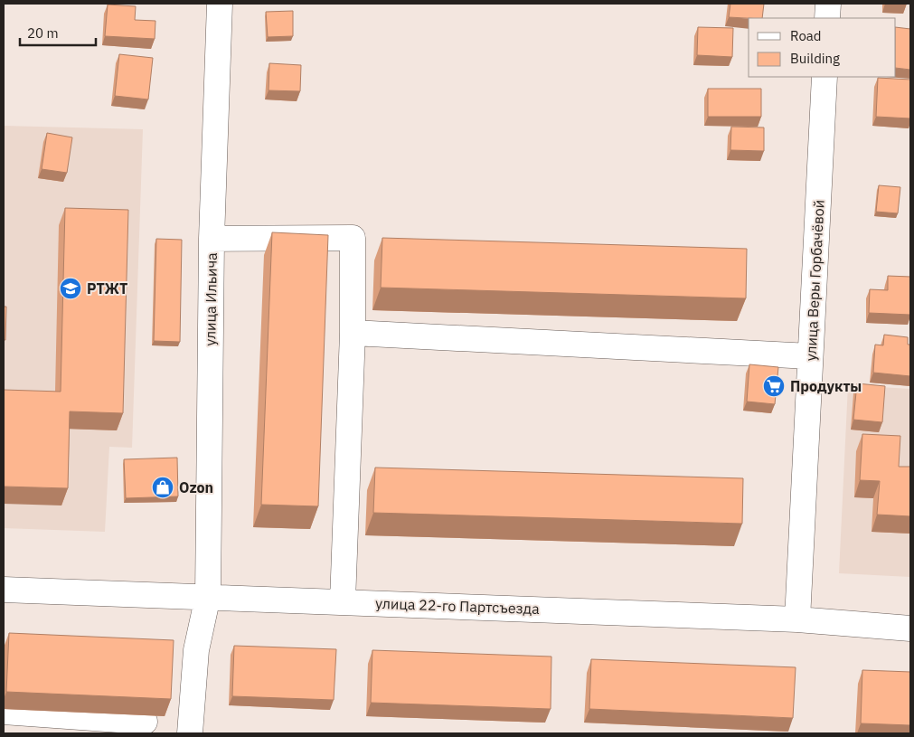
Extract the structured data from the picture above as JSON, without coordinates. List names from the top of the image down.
{
  "streets": {
    "street": ["улица Веры Горбачёвой", "улица Ильича", "улица 22-го Партсъезда"]
  },
  "crossings": [
    ["улица Веры Горбачёвой", "улица 22-го Партсъезда"],
    ["улица Ильича", "улица 22-го Партсъезда"]
  ],
  "places": {
    "school or university": ["РТЖТ"],
    "supermarket": ["Продукты"],
    "shop": ["Ozon"]
  },
  "legend": ["Road", "Building"],
  "scale_bar": "20 m"
}
